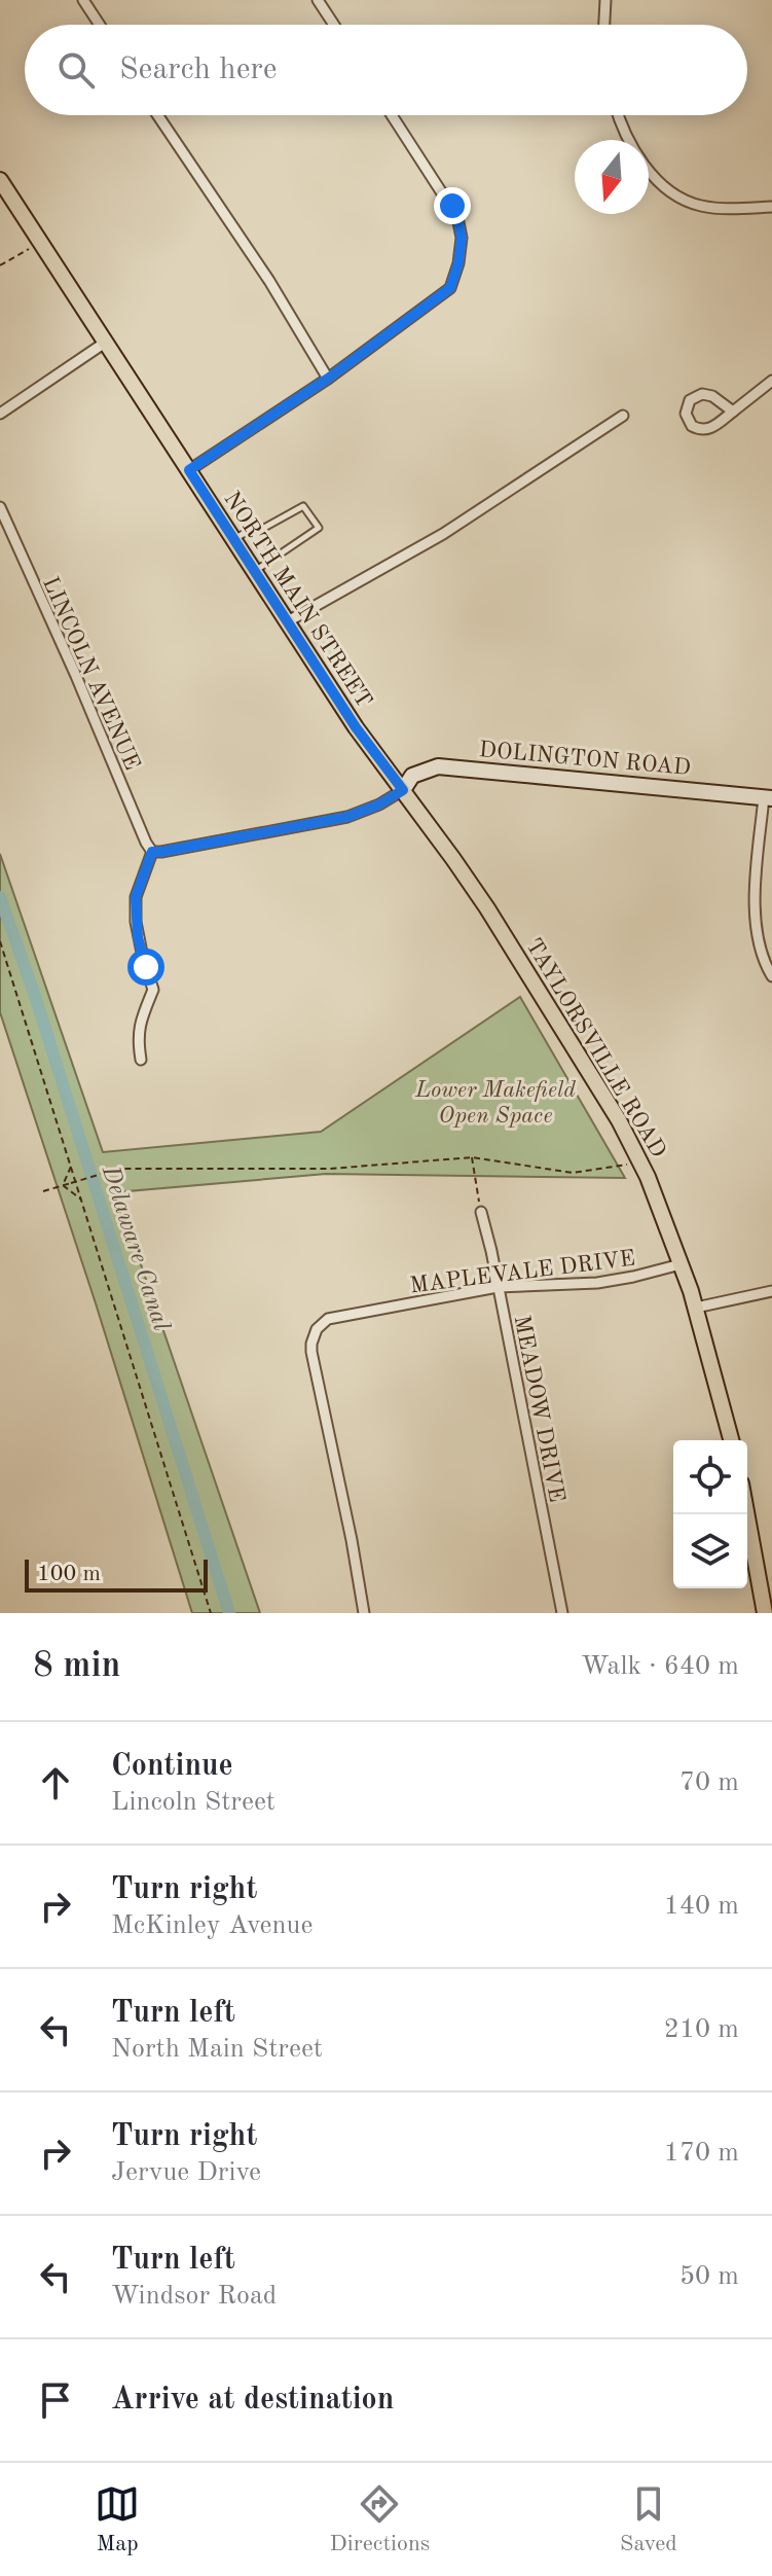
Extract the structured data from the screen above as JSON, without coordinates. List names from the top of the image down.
{
  "streets": {
    "main road": ["NORTH MAIN STREET", "TAYLORSVILLE ROAD"],
    "street": [
      "LINCOLN AVENUE",
      "DOLINGTON ROAD",
      "MAPLEVALE DRIVE",
      "MEADOW DRIVE"
    ]
  },
  "crossings": [
    ["NORTH MAIN STREET", "DOLINGTON ROAD"],
    ["NORTH MAIN STREET", "TAYLORSVILLE ROAD"],
    ["DOLINGTON ROAD", "TAYLORSVILLE ROAD"],
    ["TAYLORSVILLE ROAD", "MAPLEVALE DRIVE"],
    ["MAPLEVALE DRIVE", "MEADOW DRIVE"]
  ],
  "water": ["Delaware Canal"],
  "parks": ["Lower Makefield Open Space"],
  "scale_bar": "100 m",
  "north": "bottom",
  "page": {
    "search": "Search here",
    "scale": "100 m",
    "heading": ["8 min", "Walk · 640 m"],
    "list": [
      ["Continue", "Lincoln Street", "70 m"],
      ["Turn right", "McKinley Avenue", "140 m"],
      ["Turn left", "North Main Street", "210 m"],
      ["Turn right", "Jervue Drive", "170 m"],
      ["Turn left", "Windsor Road", "50 m"],
      "Arrive at destination"
    ],
    "nav": ["Map", "Directions", "Saved"]
  }
}
